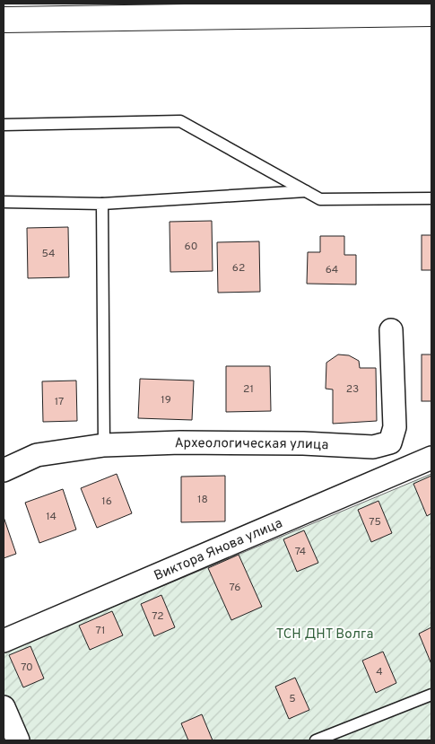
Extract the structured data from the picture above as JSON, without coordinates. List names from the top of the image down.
{
  "streets": {
    "street": ["Археологическая улица", "Виктора Янова улица"]
  },
  "parks": ["ТСН ДНТ Волга"],
  "house_numbers": [
    "60",
    "54",
    "62",
    "64",
    "21",
    "23",
    "19",
    "17",
    "18",
    "16",
    "14",
    "75",
    "74",
    "76",
    "72",
    "71",
    "70",
    "4",
    "5"
  ]
}
